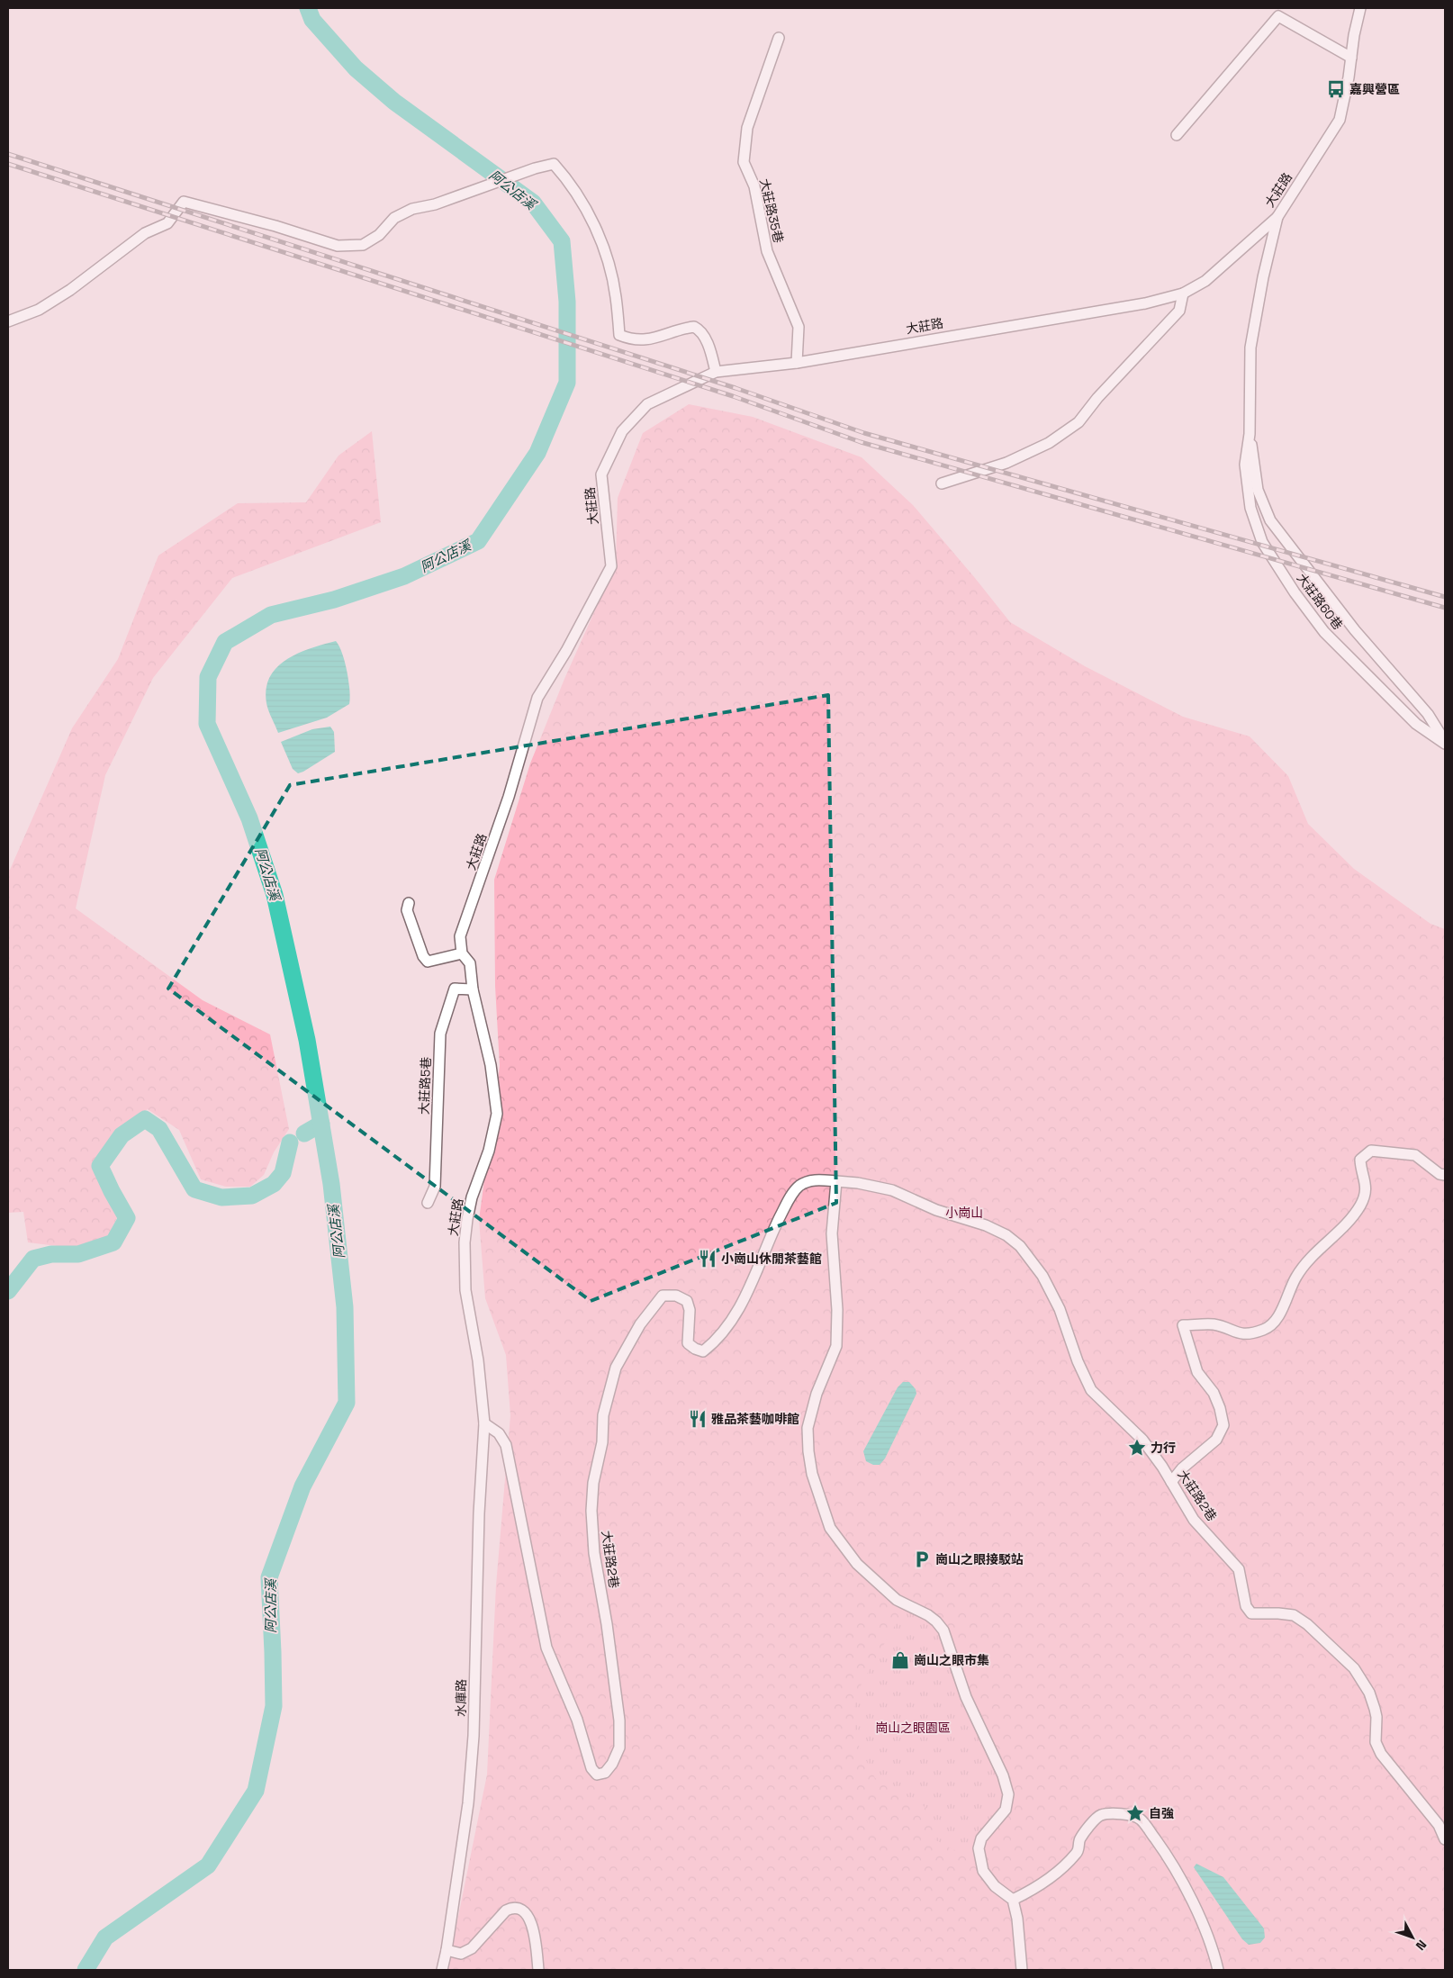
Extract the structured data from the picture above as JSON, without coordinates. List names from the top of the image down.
{
  "streets": {
    "street": [
      "大莊路",
      "大莊路35巷",
      "大莊路60巷",
      "大莊路5巷",
      "大莊路2巷",
      "水庫路"
    ]
  },
  "crossings": [
    ["大莊路", "大莊路35巷"],
    ["大莊路", "大莊路60巷"],
    ["大莊路", "大莊路5巷"],
    ["大莊路", "大莊路2巷"],
    ["大莊路", "水庫路"],
    ["大莊路2巷", "水庫路"]
  ],
  "water": ["阿公店溪"],
  "parks": ["小崗山", "崗山之眼園區"],
  "places": {
    "bus stop": ["嘉興營區"],
    "restaurant": ["小崗山休閒茶藝館", "雅品茶藝咖啡館"],
    "place": ["力行", "自強"],
    "parking": ["崗山之眼接駁站"],
    "shop": ["崗山之眼市集"]
  },
  "north": "bottom right"
}
